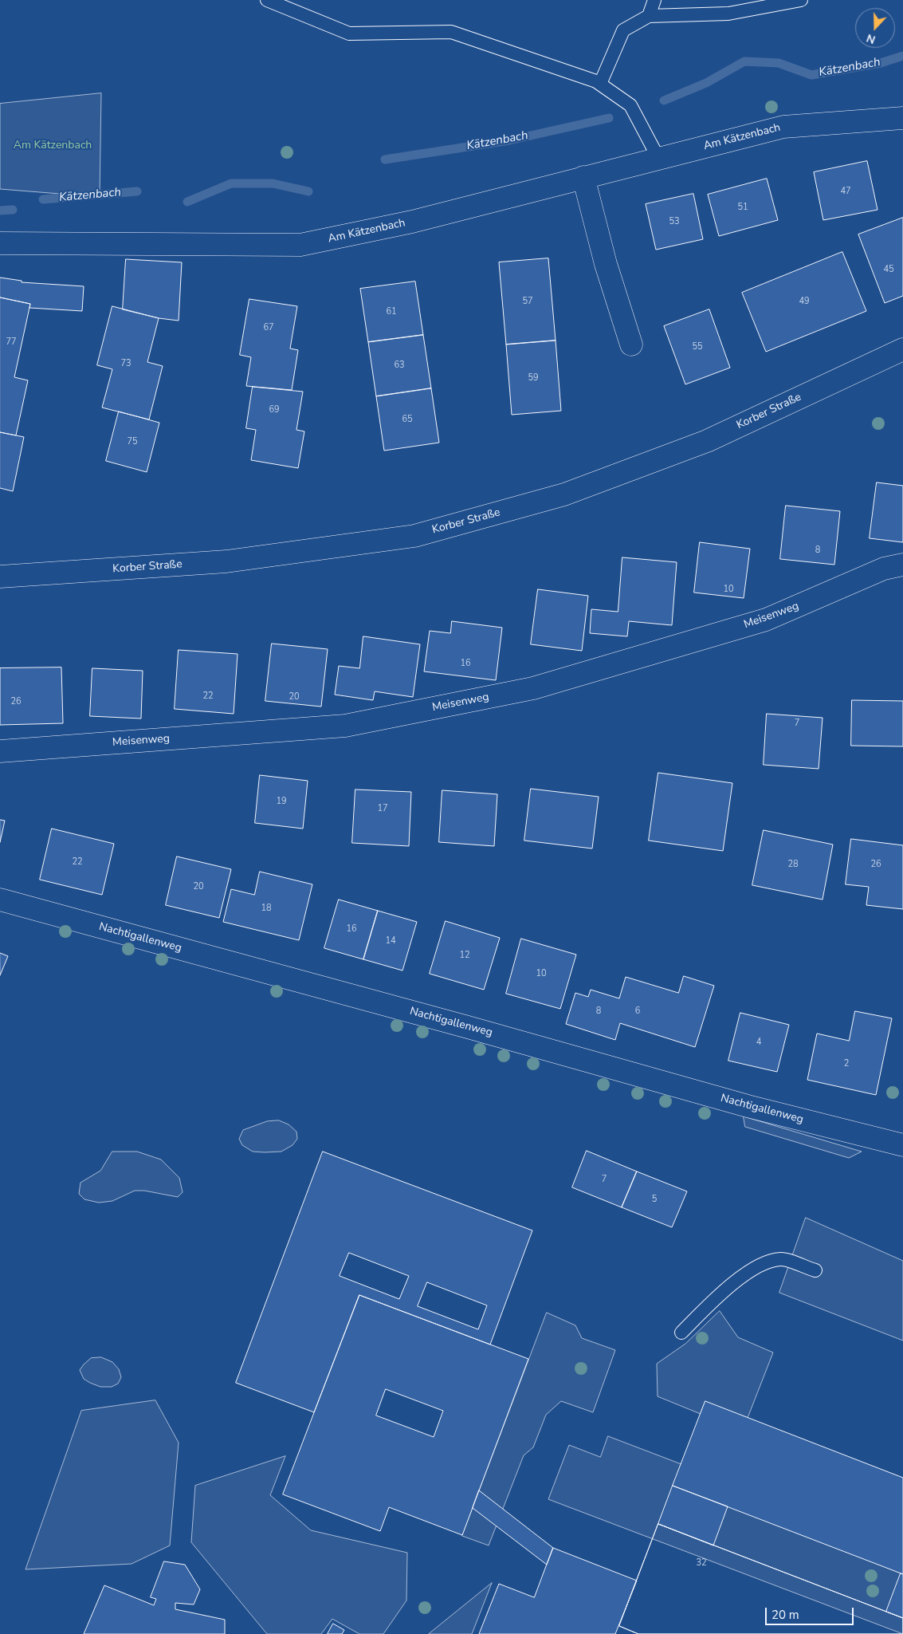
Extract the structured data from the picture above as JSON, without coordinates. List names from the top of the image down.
{
  "streets": {
    "street": [
      "Am Kätzenbach",
      "Korber Straße",
      "Meisenweg",
      "Nachtigallenweg"
    ]
  },
  "water": ["Kätzenbach"],
  "parks": ["Am Kätzenbach"],
  "house_numbers": [
    "47",
    "51",
    "53",
    "45",
    "57",
    "49",
    "61",
    "67",
    "77",
    "55",
    "73",
    "63",
    "59",
    "69",
    "65",
    "75",
    "8",
    "10",
    "16",
    "22",
    "20",
    "26",
    "7",
    "19",
    "17",
    "22",
    "28",
    "26",
    "20",
    "18",
    "16",
    "14",
    "12",
    "10",
    "8",
    "6",
    "4",
    "2",
    "7",
    "5",
    "32"
  ],
  "scale_bar": "20 m",
  "north": "bottom"
}
